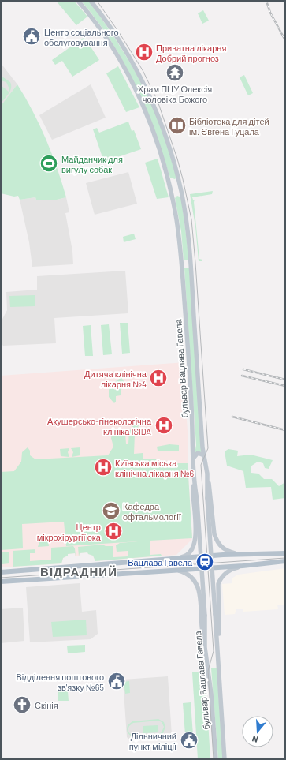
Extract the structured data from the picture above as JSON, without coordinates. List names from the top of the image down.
{
  "streets": {
    "main road": ["бульвар Вацлава Гавела"]
  },
  "districts": ["ВІДРАДНИЙ"],
  "places": {
    "public building": ["Центр соціального обслуговування", "Відділення поштового зв'язку №65", "Дільничний пункт міліції"],
    "hospital": [
      "Приватна лікарня Добрий прогноз",
      "Дитяча клінічна лікарня №4",
      "Акушерсько-гінекологічна клініка ISIDA",
      "Київська міська клінічна лікарня №6",
      "Центр мікрохірургії ока"
    ],
    "temple": ["Храм ПЦУ Олексія чоловіка Божого"],
    "library": ["Бібліотека для дітей ім. Євгена Гуцала"],
    "sports": ["Майданчик для вигулу собак"],
    "school or university": ["Кафедра офтальмології"],
    "station": ["Вацлава Гавела"],
    "church": ["Скінія"]
  },
  "north": "bottom"
}
